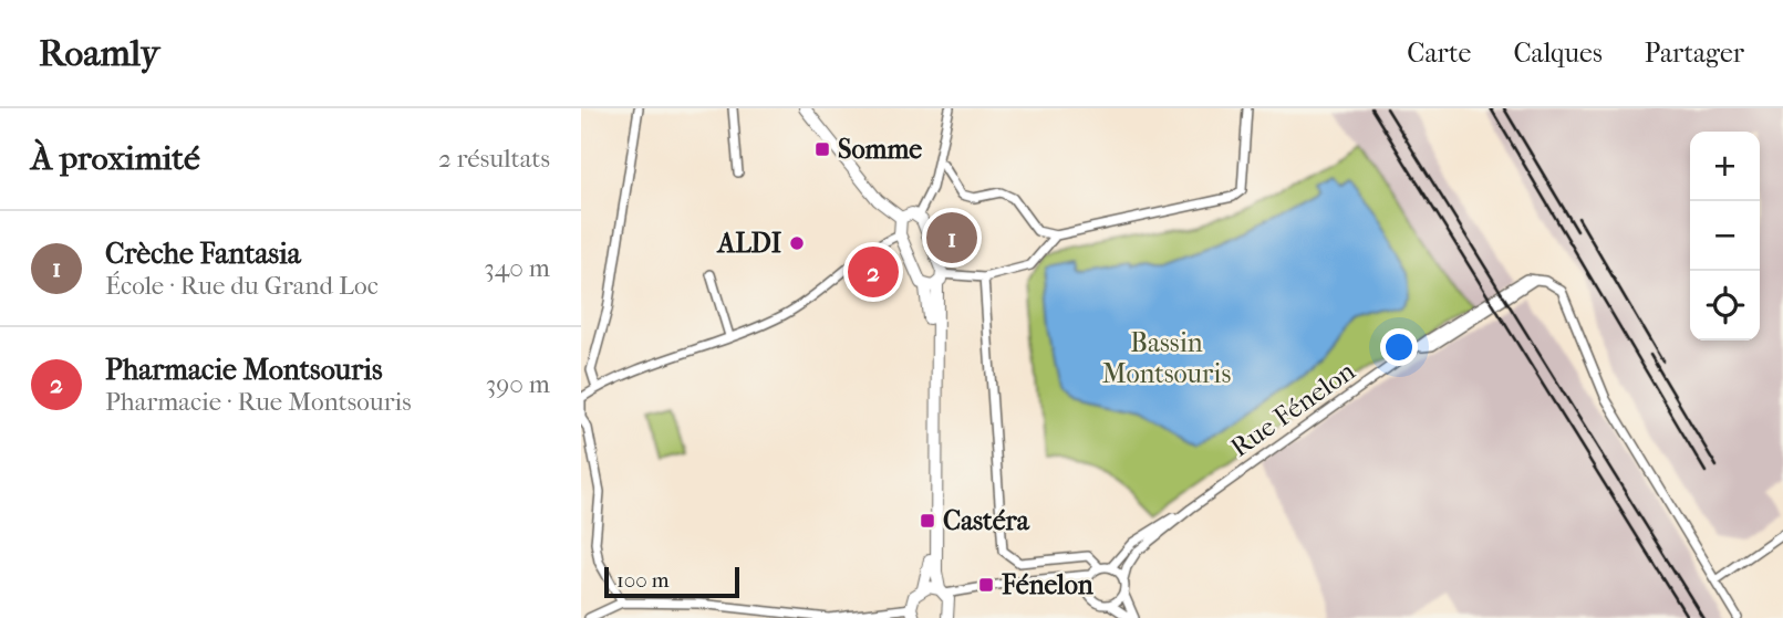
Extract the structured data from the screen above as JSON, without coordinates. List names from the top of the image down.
{
  "streets": {
    "street": ["Rue Fénelon"]
  },
  "parks": ["Bassin Montsouris"],
  "places": {
    "transit": ["Somme", "Castéra", "Fénelon"],
    "other": ["ALDI"]
  },
  "scale_bar": "100 m",
  "page": {
    "header": "Roamly",
    "nav": ["Carte", "Calques", "Partager"],
    "heading": ["À proximité", "2 résultats"],
    "map_buttons": ["+", "−"],
    "pins": ["1", "2"],
    "list": [
      {
        "mark": "1",
        "name": "Crèche Fantasia",
        "note": "École · Rue du Grand Loc",
        "value": "340 m"
      },
      {
        "mark": "2",
        "name": "Pharmacie Montsouris",
        "note": "Pharmacie · Rue Montsouris",
        "value": "390 m"
      }
    ],
    "scale": "100 m"
  }
}
